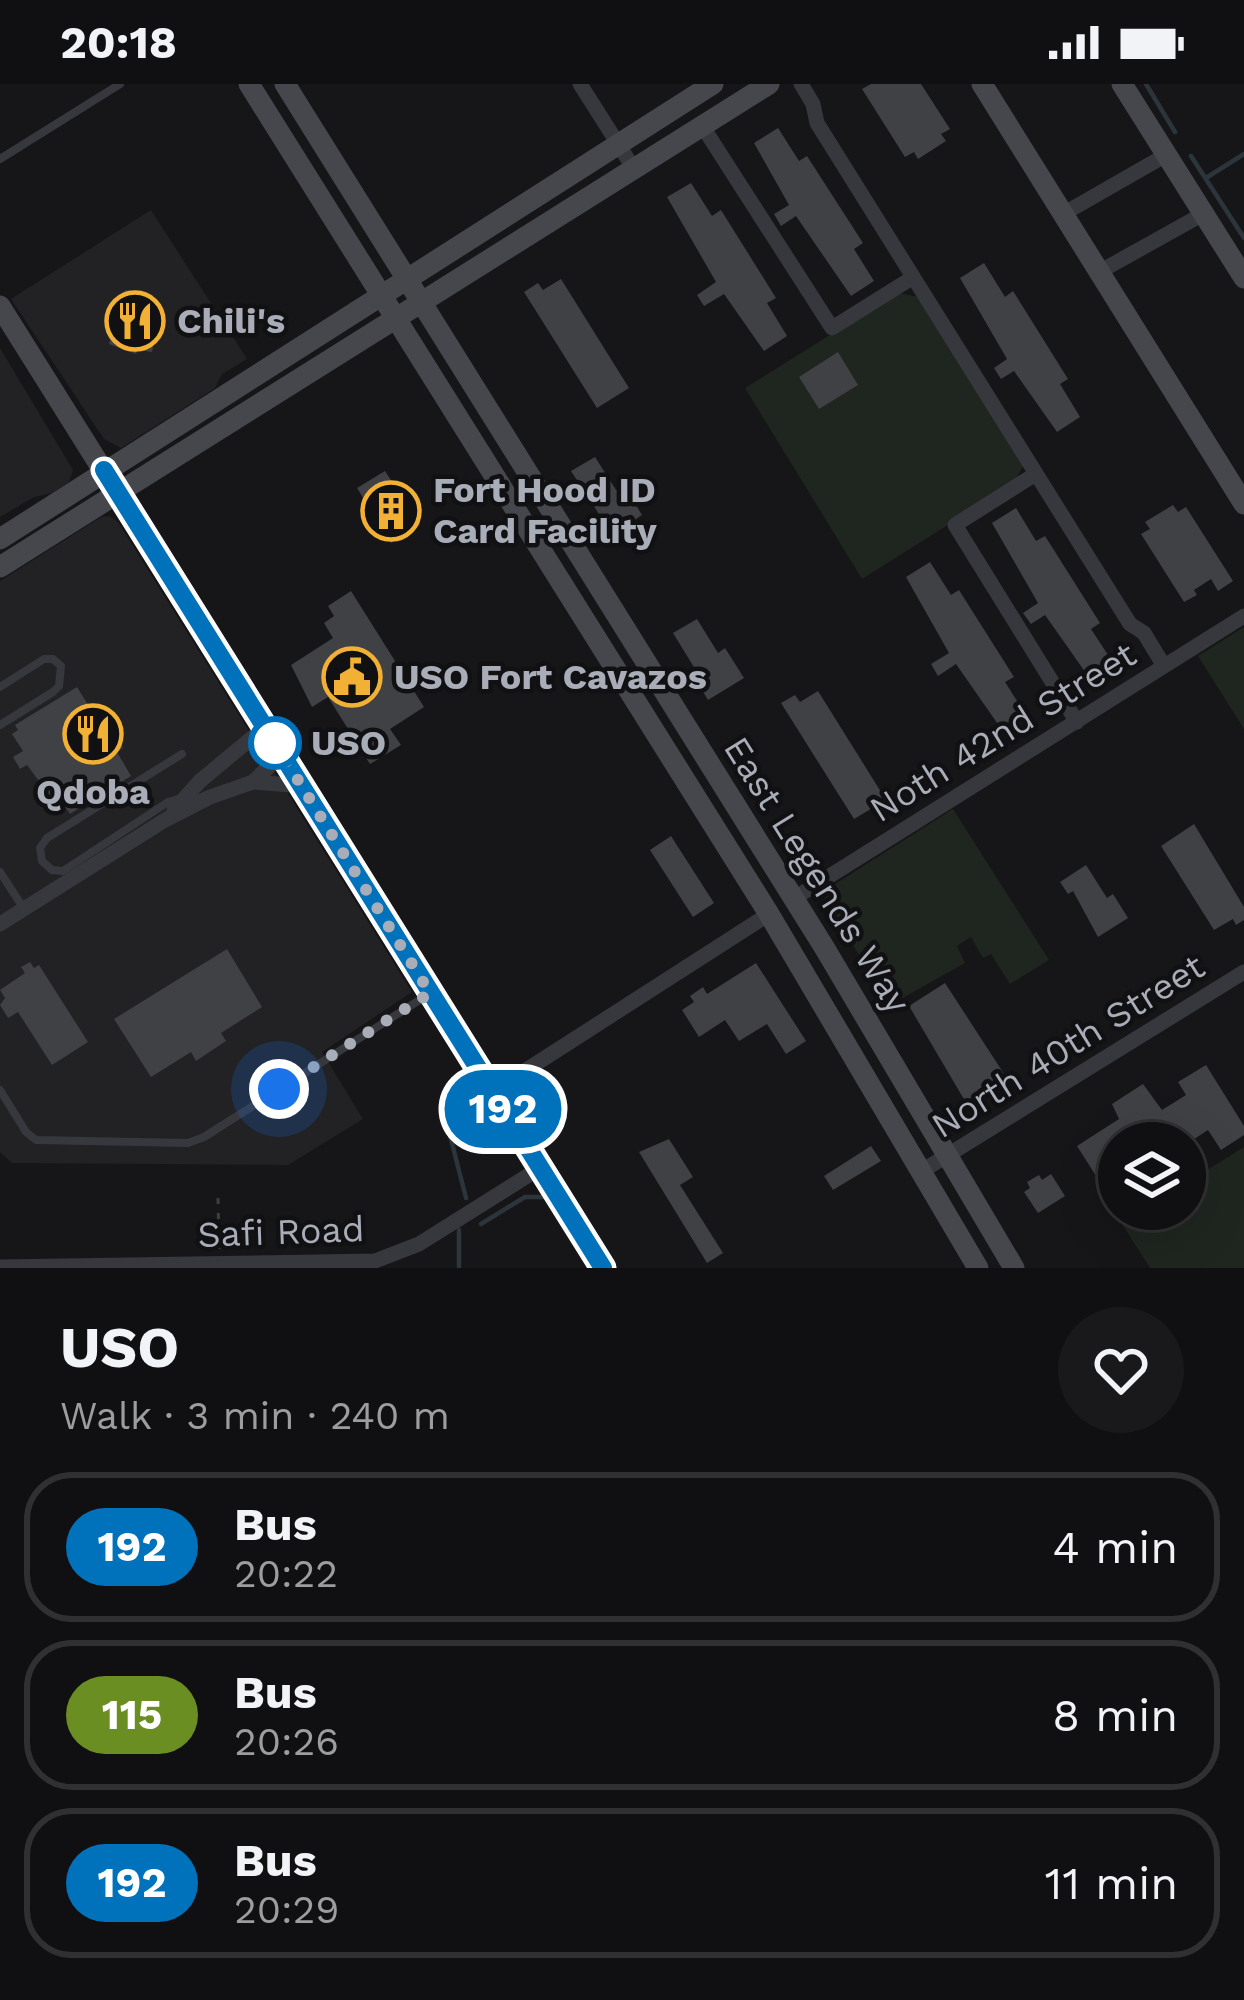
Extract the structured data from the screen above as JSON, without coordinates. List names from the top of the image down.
{
  "streets": {
    "street": [
      "Noth 42nd Street",
      "East Legends Way",
      "North 40th Street",
      "Safi Road"
    ]
  },
  "crossings": [
    ["Noth 42nd Street", "East Legends Way"],
    ["East Legends Way", "North 40th Street"]
  ],
  "places": {
    "restaurant": ["Chili's", "Qdoba"],
    "building": ["Fort Hood ID Card Facility"],
    "public building": ["USO Fort Cavazos"],
    "other": ["USO"]
  },
  "lines": ["bus line 192"],
  "page": {
    "status": "20:18",
    "on_map": "192",
    "heading": ["USO", "Walk · 3 min · 240 m"],
    "list": [
      {
        "mark": "192",
        "name": "Bus",
        "note": "20:22",
        "value": "4 min"
      },
      {
        "mark": "115",
        "name": "Bus",
        "note": "20:26",
        "value": "8 min"
      },
      {
        "mark": "192",
        "name": "Bus",
        "note": "20:29",
        "value": "11 min"
      }
    ]
  }
}
